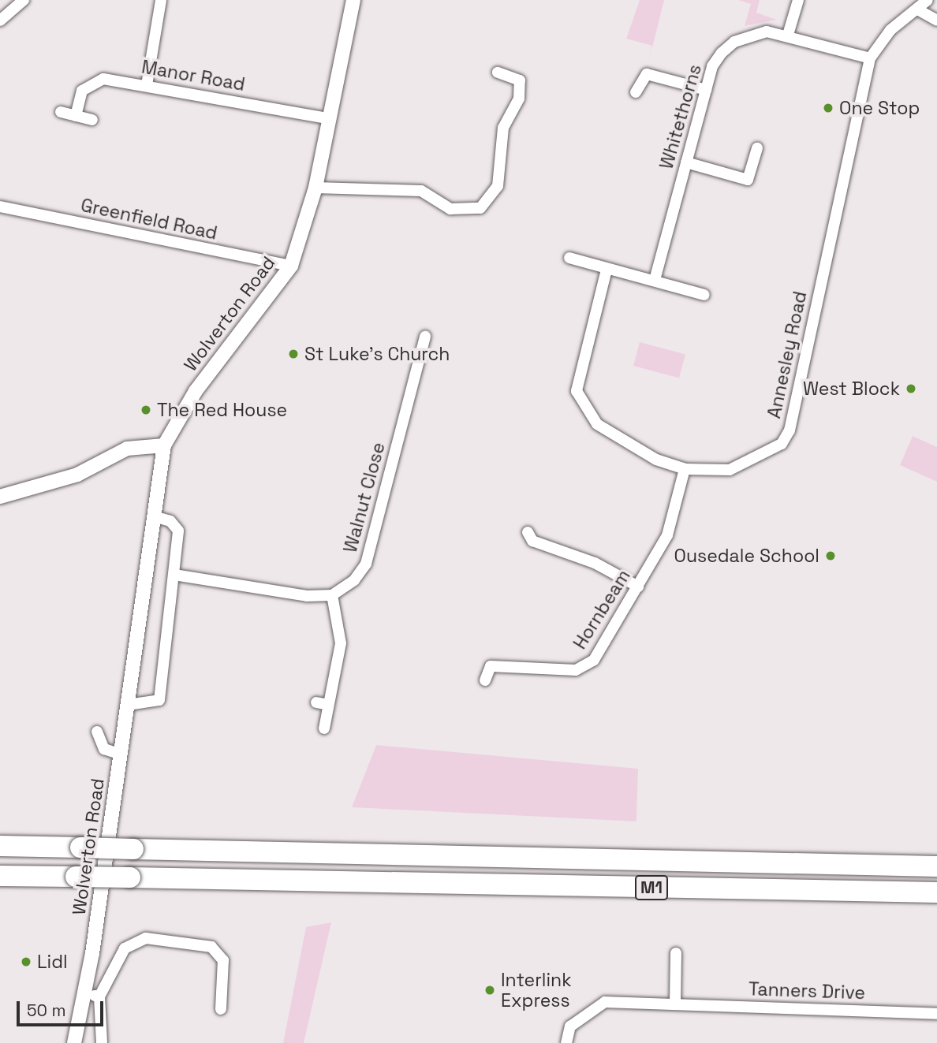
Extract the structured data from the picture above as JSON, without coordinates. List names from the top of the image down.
{
  "streets": {
    "highway": ["M1"],
    "street": [
      "Manor Road",
      "Whitethorns",
      "Greenfield Road",
      "Wolverton Road",
      "Annesley Road",
      "Walnut Close",
      "Hornbeam",
      "Tanners Drive"
    ]
  },
  "crossings": [
    ["Manor Road", "Wolverton Road"],
    ["Whitethorns", "Annesley Road"],
    ["Greenfield Road", "Wolverton Road"],
    ["Annesley Road", "Hornbeam"]
  ],
  "places": [
    "One Stop",
    "St Luke's Church",
    "West Block",
    "The Red House",
    "Ousedale School",
    "Lidl",
    "Interlink Express"
  ],
  "scale_bar": "50 m"
}
